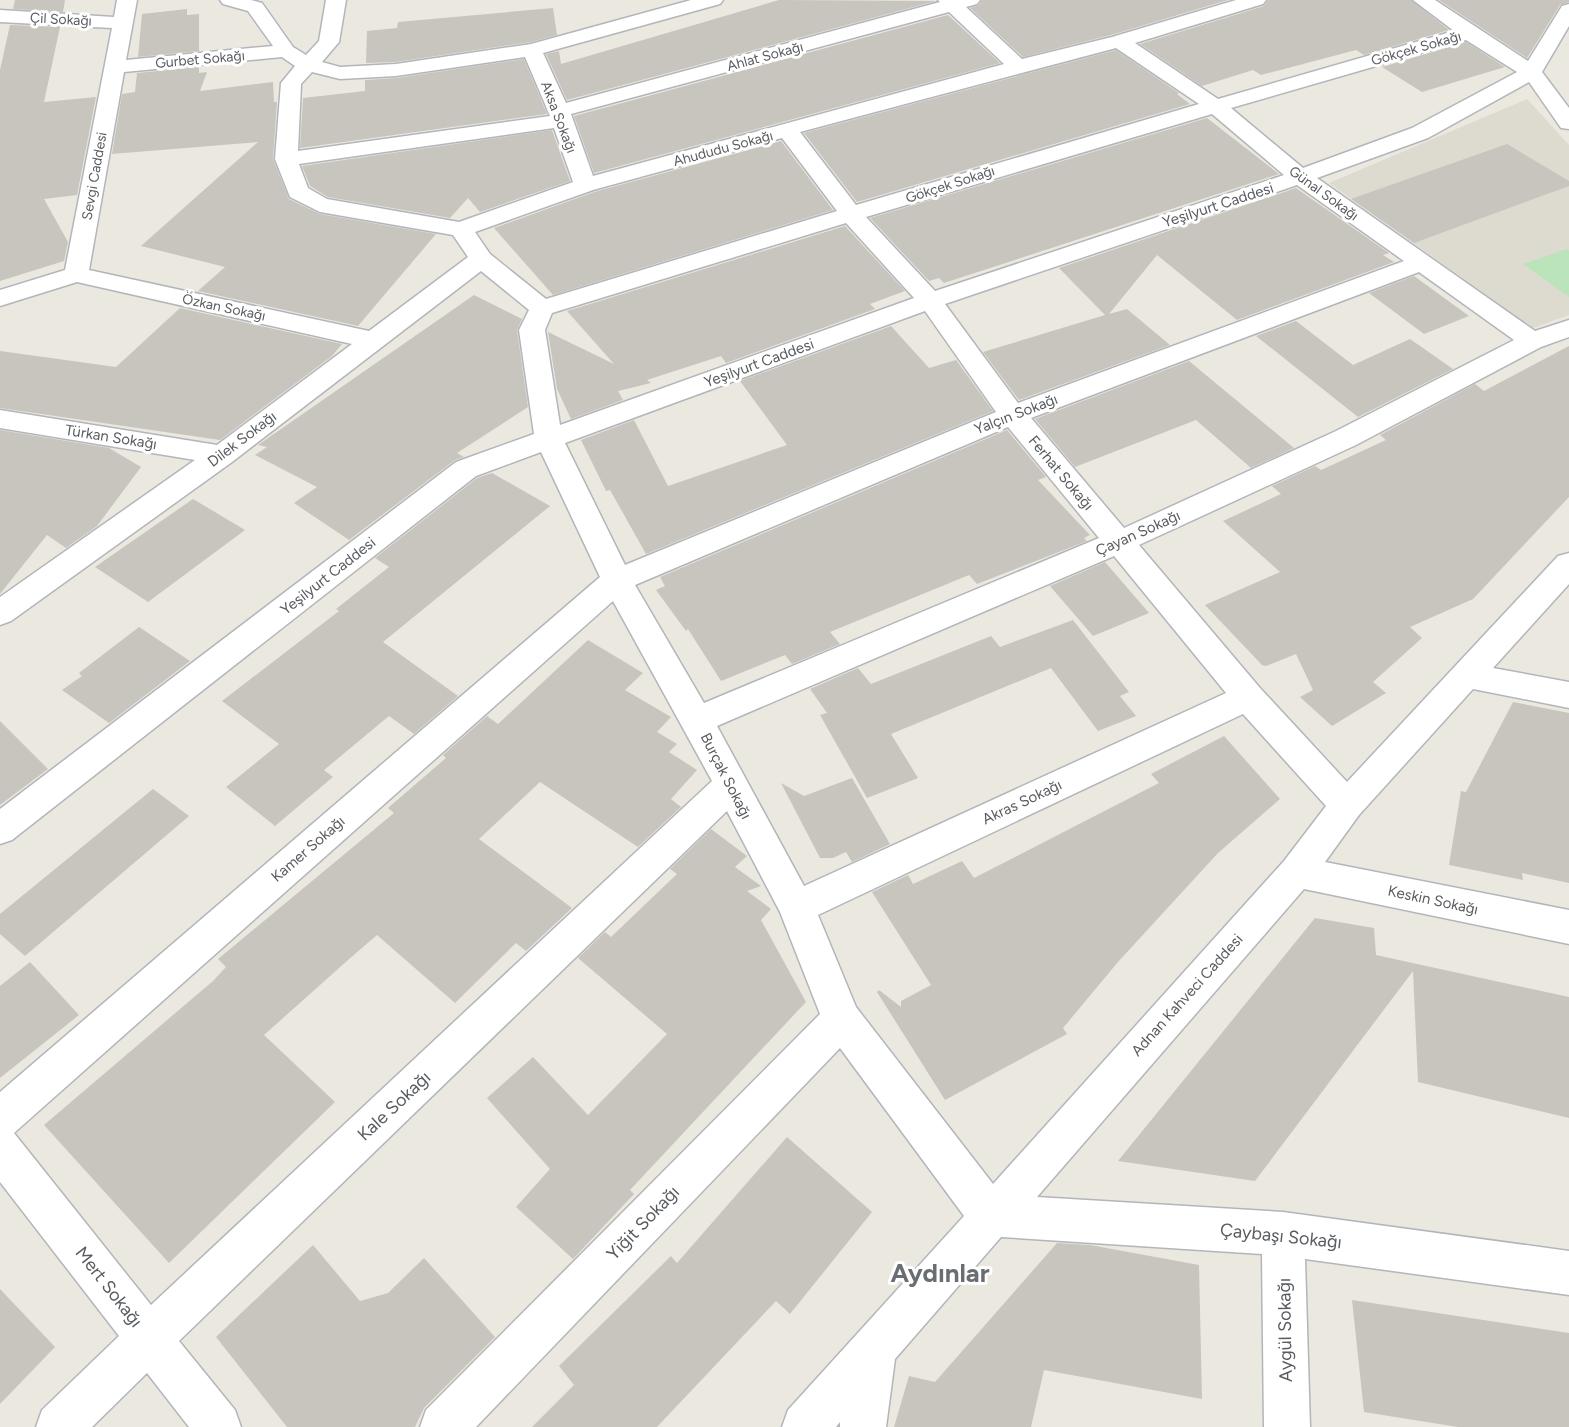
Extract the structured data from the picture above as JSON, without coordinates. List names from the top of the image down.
{
  "streets": {
    "street": [
      "Çil Sokağı",
      "Gökçek Sokağı",
      "Ahlat Sokağı",
      "Gurbet Sokağı",
      "Aksa Sokağı",
      "Ahududu Sokağı",
      "Sevgi Caddesi",
      "Günal Sokağı",
      "Yeşilyurt Caddesi",
      "Özkan Sokağı",
      "Yalçın Sokağı",
      "Türkan Sokağı",
      "Dilek Sokağı",
      "Ferhat Sokağı",
      "Çayan Sokağı",
      "Burçak Sokağı",
      "Akras Sokağı",
      "Kamer Sokağı",
      "Keskin Sokağı",
      "Adnan Kahveci Caddesi",
      "Kale Sokağı",
      "Yiğit Sokağı",
      "Çaybaşı Sokağı",
      "Mert Sokağı",
      "Aygül Sokağı"
    ]
  },
  "crossings": [
    ["Çil Sokağı", "Sevgi Caddesi"],
    ["Gökçek Sokağı", "Günal Sokağı"],
    ["Gökçek Sokağı", "Ferhat Sokağı"],
    ["Gökçek Sokağı", "Burçak Sokağı"],
    ["Ahlat Sokağı", "Aksa Sokağı"],
    ["Ahlat Sokağı", "Ahududu Sokağı"],
    ["Gurbet Sokağı", "Sevgi Caddesi"],
    ["Aksa Sokağı", "Ahududu Sokağı"],
    ["Ahududu Sokağı", "Günal Sokağı"],
    ["Ahududu Sokağı", "Ferhat Sokağı"],
    ["Sevgi Caddesi", "Özkan Sokağı"],
    ["Günal Sokağı", "Yeşilyurt Caddesi"],
    ["Günal Sokağı", "Yalçın Sokağı"],
    ["Günal Sokağı", "Çayan Sokağı"],
    ["Yeşilyurt Caddesi", "Ferhat Sokağı"],
    ["Yeşilyurt Caddesi", "Burçak Sokağı"],
    ["Özkan Sokağı", "Dilek Sokağı"],
    ["Yalçın Sokağı", "Ferhat Sokağı"],
    ["Yalçın Sokağı", "Burçak Sokağı"],
    ["Yalçın Sokağı", "Kamer Sokağı"],
    ["Türkan Sokağı", "Dilek Sokağı"],
    ["Ferhat Sokağı", "Çayan Sokağı"],
    ["Ferhat Sokağı", "Akras Sokağı"],
    ["Ferhat Sokağı", "Adnan Kahveci Caddesi"],
    ["Çayan Sokağı", "Burçak Sokağı"],
    ["Burçak Sokağı", "Akras Sokağı"],
    ["Burçak Sokağı", "Kamer Sokağı"],
    ["Burçak Sokağı", "Adnan Kahveci Caddesi"],
    ["Burçak Sokağı", "Kale Sokağı"],
    ["Burçak Sokağı", "Yiğit Sokağı"],
    ["Burçak Sokağı", "Çaybaşı Sokağı"],
    ["Keskin Sokağı", "Adnan Kahveci Caddesi"],
    ["Adnan Kahveci Caddesi", "Çaybaşı Sokağı"],
    ["Kale Sokağı", "Mert Sokağı"],
    ["Çaybaşı Sokağı", "Aygül Sokağı"]
  ],
  "districts": ["Aydınlar"]
}
